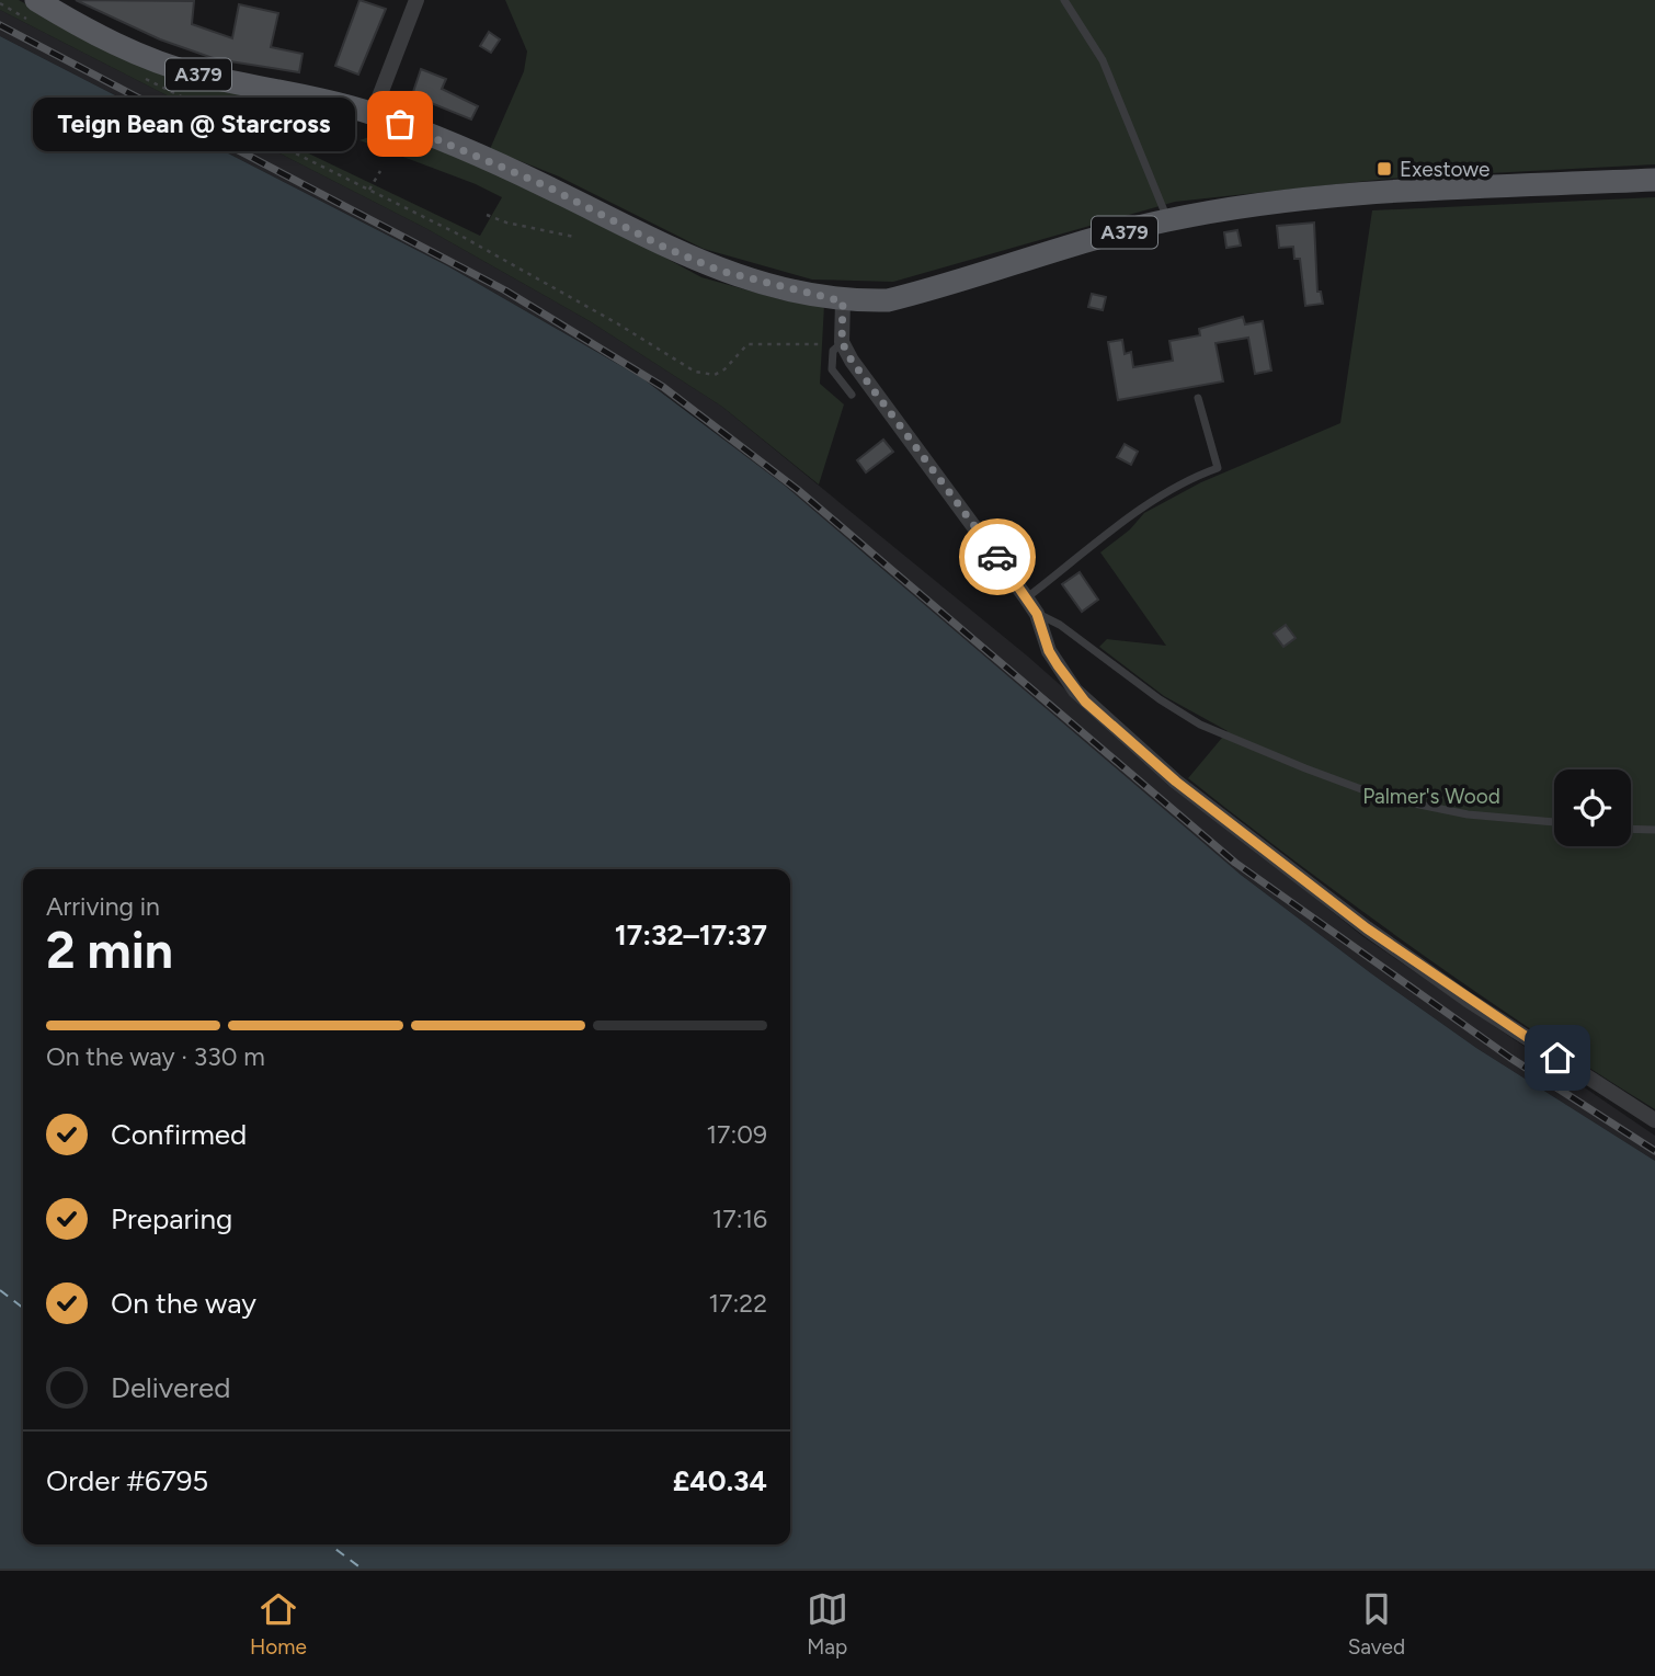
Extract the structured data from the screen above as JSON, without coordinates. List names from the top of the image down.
{
  "streets": {
    "main road": ["A379"]
  },
  "parks": ["Palmer's Wood"],
  "places": {
    "other": ["Teign Bean @ Starcross"],
    "transit": ["Exestowe"]
  },
  "page": {
    "bubble": "Teign Bean @ Starcross",
    "heading": ["2 min", "Arriving in", "17:32–17:37"],
    "panel": ["Order #6795", "£40.34"],
    "bar": "On the way · 330 m",
    "list": [
      ["Confirmed", "17:09"],
      ["Preparing", "17:16"],
      ["On the way", "17:22"],
      "Delivered"
    ],
    "tabs": ["Home", "Map", "Saved"]
  }
}
